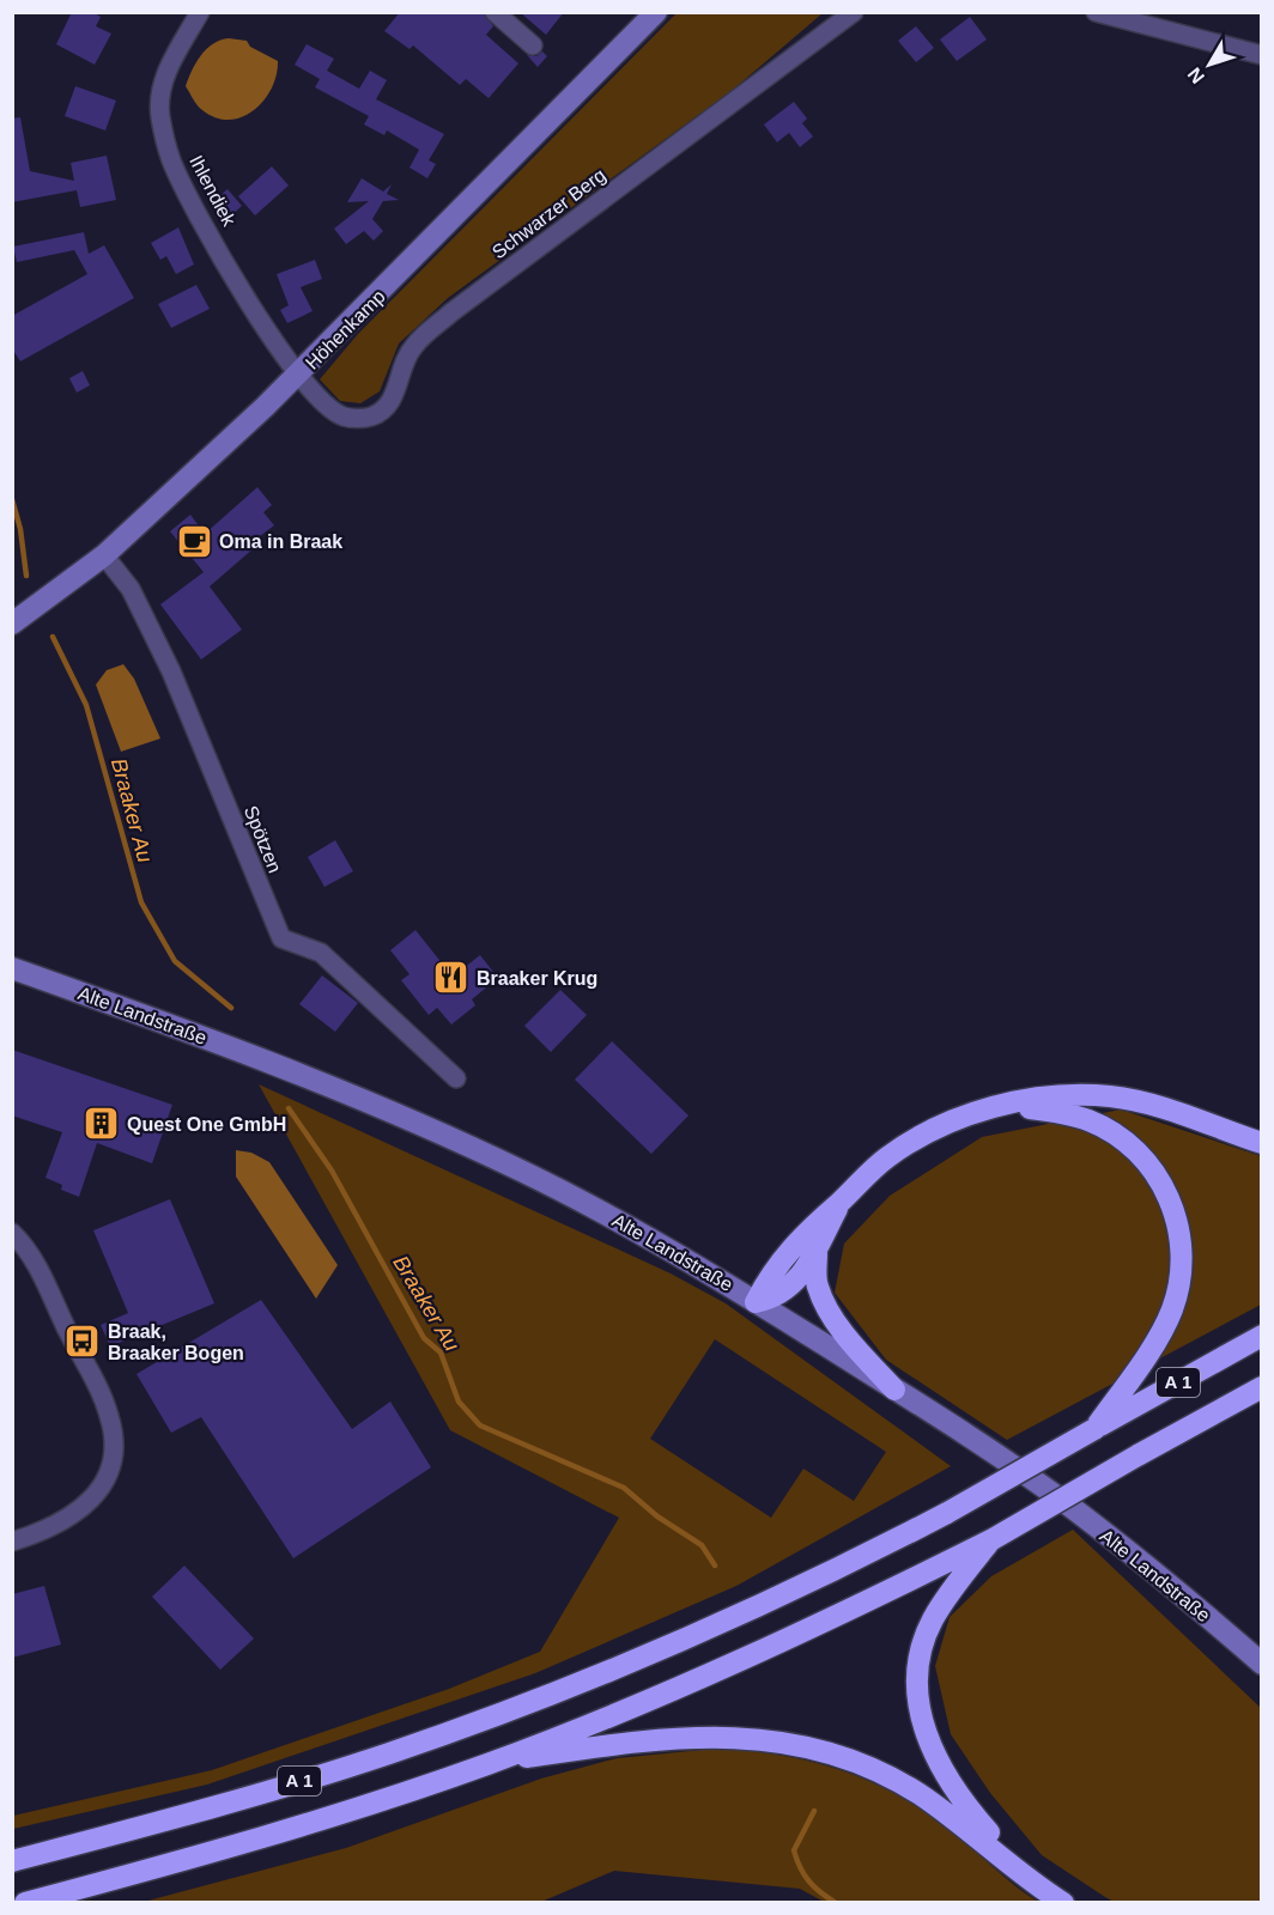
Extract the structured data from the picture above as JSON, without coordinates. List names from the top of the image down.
{
  "streets": {
    "highway": ["A 1"],
    "main road": ["Höhenkamp", "Alte Landstraße"],
    "street": ["Ihlendiek", "Schwarzer Berg", "Spötzen"]
  },
  "crossings": [
    ["Ihlendiek", "Schwarzer Berg"],
    ["Ihlendiek", "Höhenkamp"],
    ["Schwarzer Berg", "Höhenkamp"],
    ["Höhenkamp", "Spötzen"]
  ],
  "water": ["Braaker Au"],
  "places": {
    "cafe": ["Oma in Braak"],
    "restaurant": ["Braaker Krug"],
    "building": ["Quest One GmbH"],
    "bus stop": ["Braak, Braaker Bogen"]
  },
  "north": "bottom left"
}
